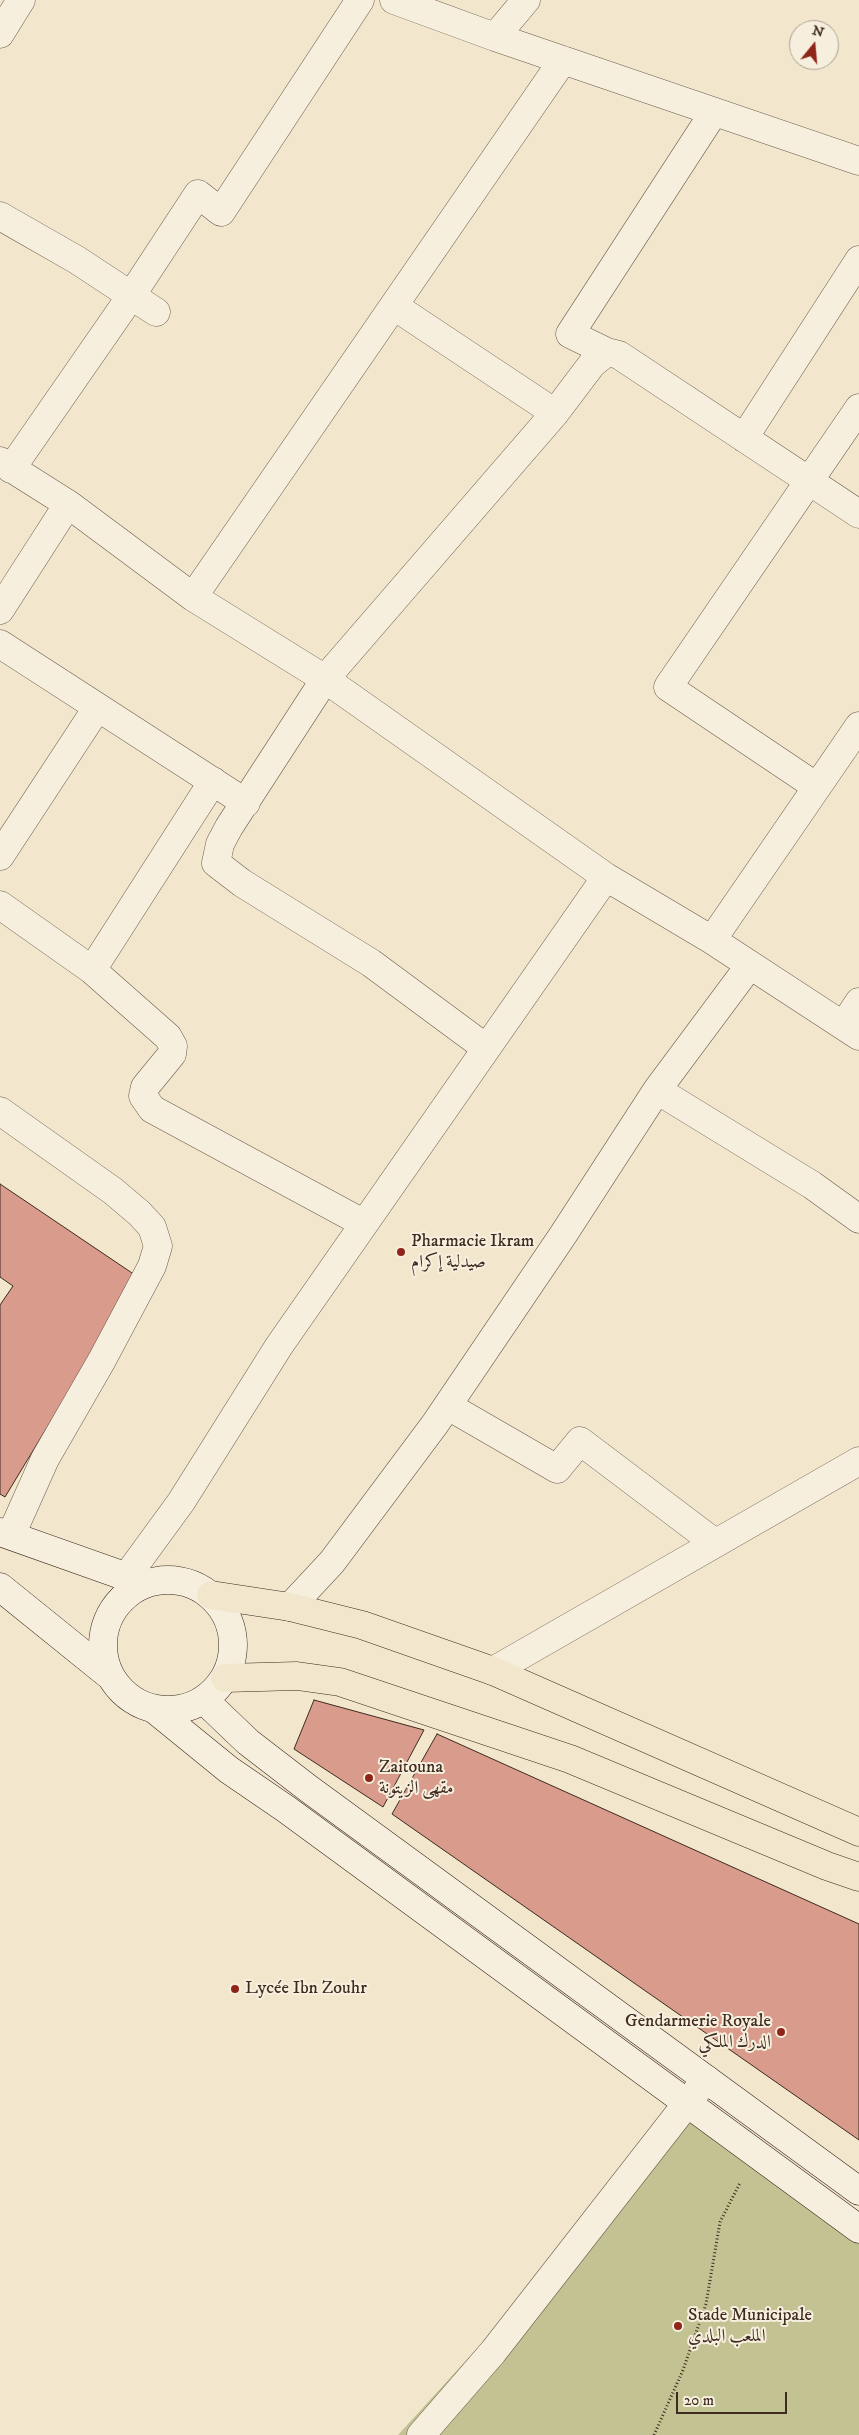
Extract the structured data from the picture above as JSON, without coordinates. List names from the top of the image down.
{
  "places": [
    "Pharmacie Ikram صيدلية إكرام",
    "Zaitouna مقهى الزيتونة",
    "Lycée Ibn Zouhr",
    "Gendarmerie Royale الدرك الملكي",
    "Stade Municipale الملعب البلدي"
  ],
  "scale_bar": "20 m",
  "north": "top"
}
